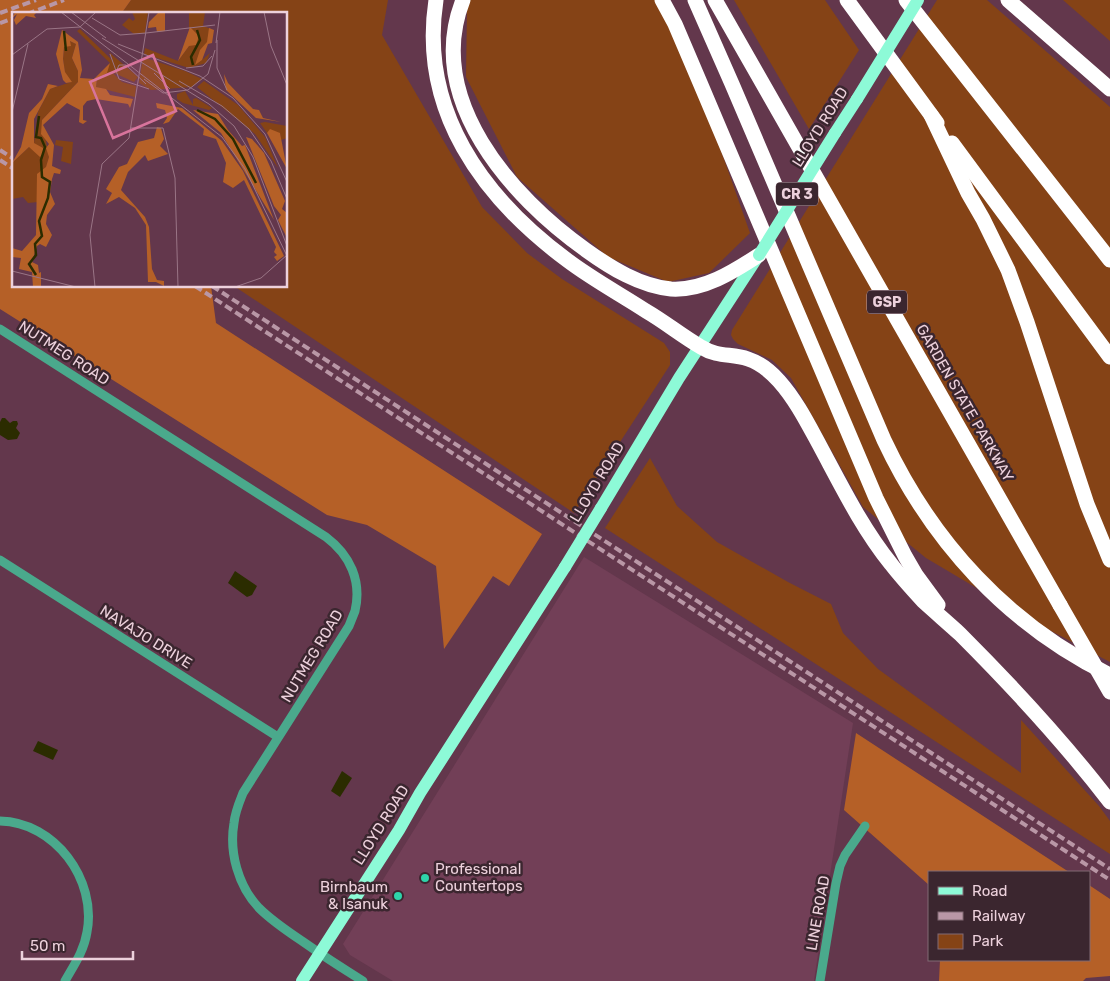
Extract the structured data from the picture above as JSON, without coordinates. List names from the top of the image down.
{
  "streets": {
    "highway": ["GSP", "GARDEN STATE PARKWAY"],
    "main road": ["LLOYD ROAD", "CR 3"],
    "street": ["NUTMEG ROAD", "NAVAJO DRIVE", "LINE ROAD"]
  },
  "crossings": [
    ["LLOYD ROAD", "NUTMEG ROAD"],
    ["NUTMEG ROAD", "NAVAJO DRIVE"]
  ],
  "places": ["Professional Countertops", "Birnbaum & Isanuk"],
  "legend": ["Road", "Railway", "Park"],
  "scale_bar": "50 m"
}
